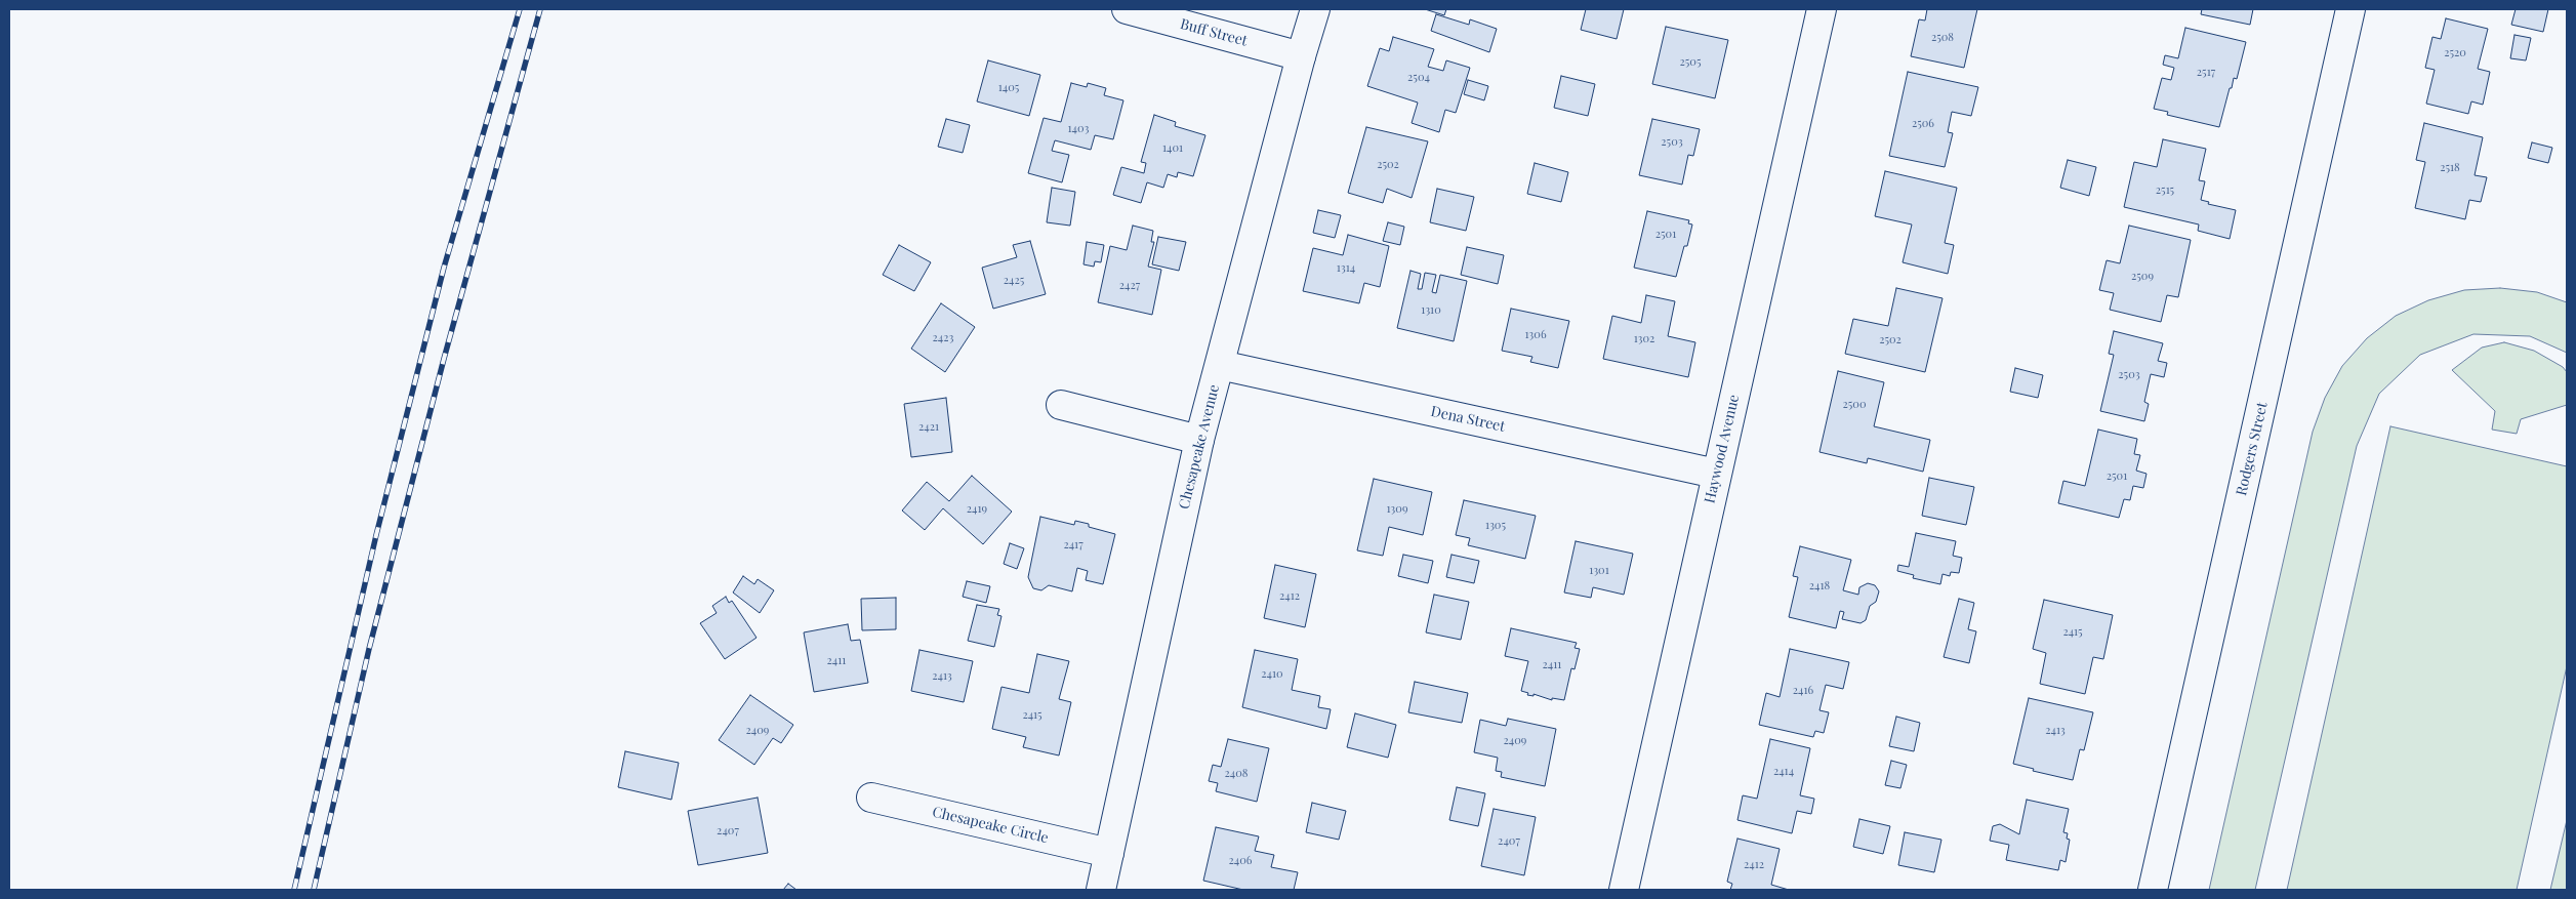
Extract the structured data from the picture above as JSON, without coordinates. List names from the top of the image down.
{
  "streets": {
    "street": [
      "Buff Street",
      "Dena Street",
      "Chesapeake Avenue",
      "Haywood Avenue",
      "Rodgers Street",
      "Chesapeake Circle"
    ]
  },
  "crossings": [
    ["Buff Street", "Chesapeake Avenue"],
    ["Dena Street", "Chesapeake Avenue"],
    ["Dena Street", "Haywood Avenue"],
    ["Chesapeake Avenue", "Chesapeake Circle"]
  ],
  "house_numbers": [
    "2508",
    "2520",
    "2505",
    "2517",
    "2504",
    "1405",
    "2506",
    "1403",
    "2503",
    "1401",
    "2502",
    "2518",
    "2515",
    "2501",
    "1314",
    "2509",
    "2425",
    "2427",
    "1310",
    "1306",
    "2423",
    "1302",
    "2502",
    "2503",
    "2500",
    "2421",
    "2501",
    "2419",
    "1309",
    "1305",
    "2417",
    "1301",
    "2418",
    "2412",
    "2415",
    "2411",
    "2411",
    "2410",
    "2413",
    "2416",
    "2415",
    "2409",
    "2413",
    "2409",
    "2414",
    "2408",
    "2407",
    "2407",
    "2406",
    "2412"
  ]
}
